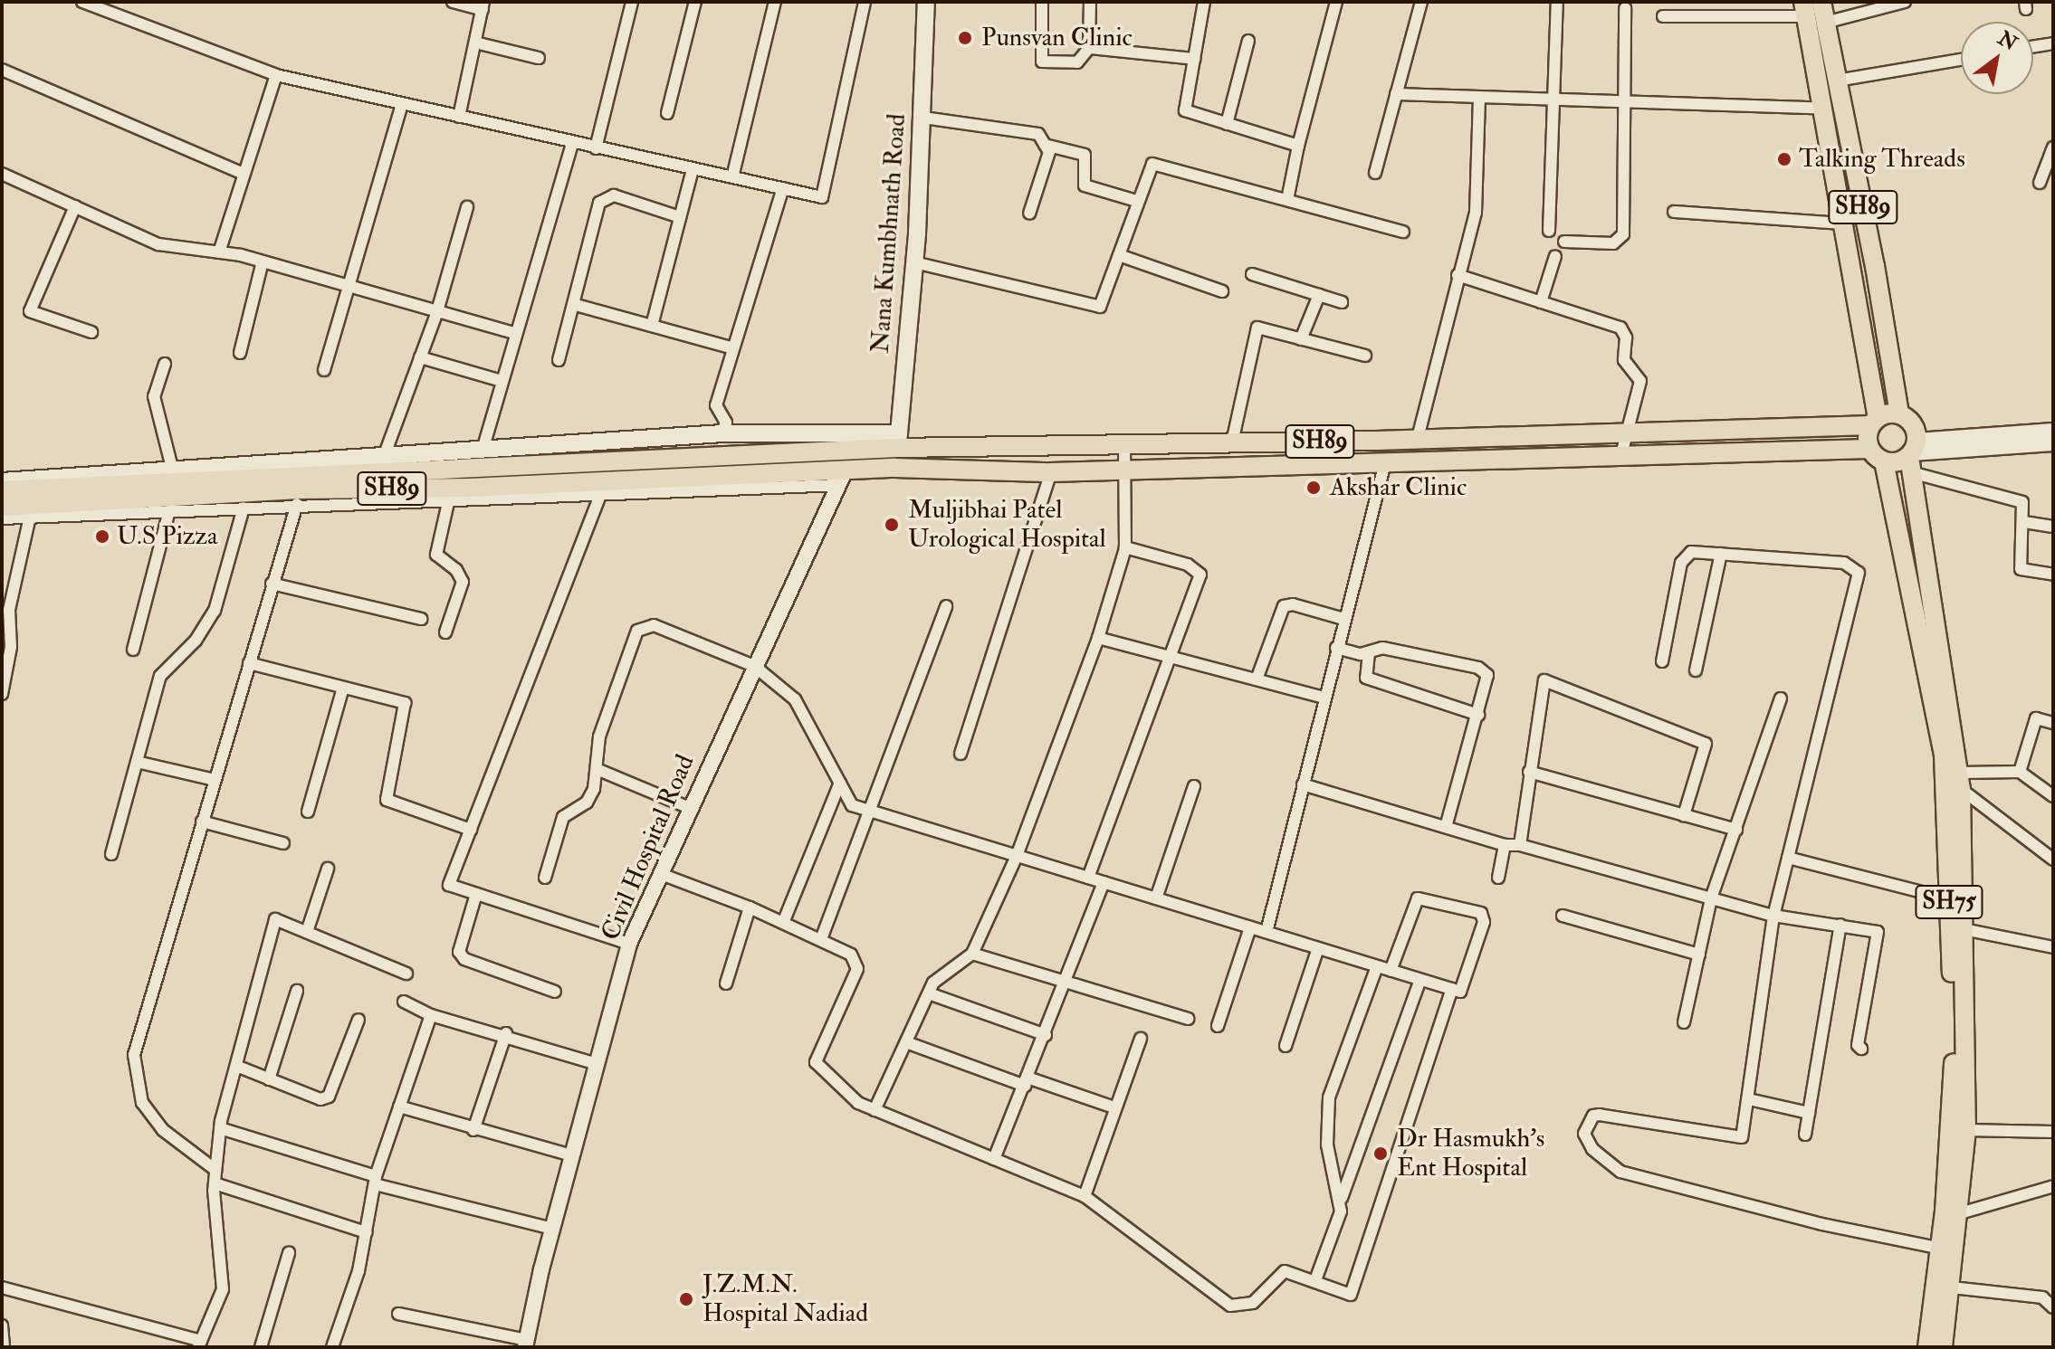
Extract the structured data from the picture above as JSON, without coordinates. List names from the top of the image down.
{
  "streets": {
    "main road": ["SH89", "Nana Kumbhnath Road", "SH75"],
    "street": ["Civil Hospital Road"]
  },
  "crossings": [
    ["SH89", "Nana Kumbhnath Road"],
    ["SH89", "Civil Hospital Road"],
    ["SH89", "SH75"]
  ],
  "places": [
    "Punsvan Clinic",
    "Talking Threads",
    "Akshar Clinic",
    "Muljibhai Patel Urological Hospital",
    "U.S Pizza",
    "Dr Hasmukh's Ent Hospital",
    "J.Z.M.N. Hospital Nadiad"
  ],
  "north": "top right"
}
